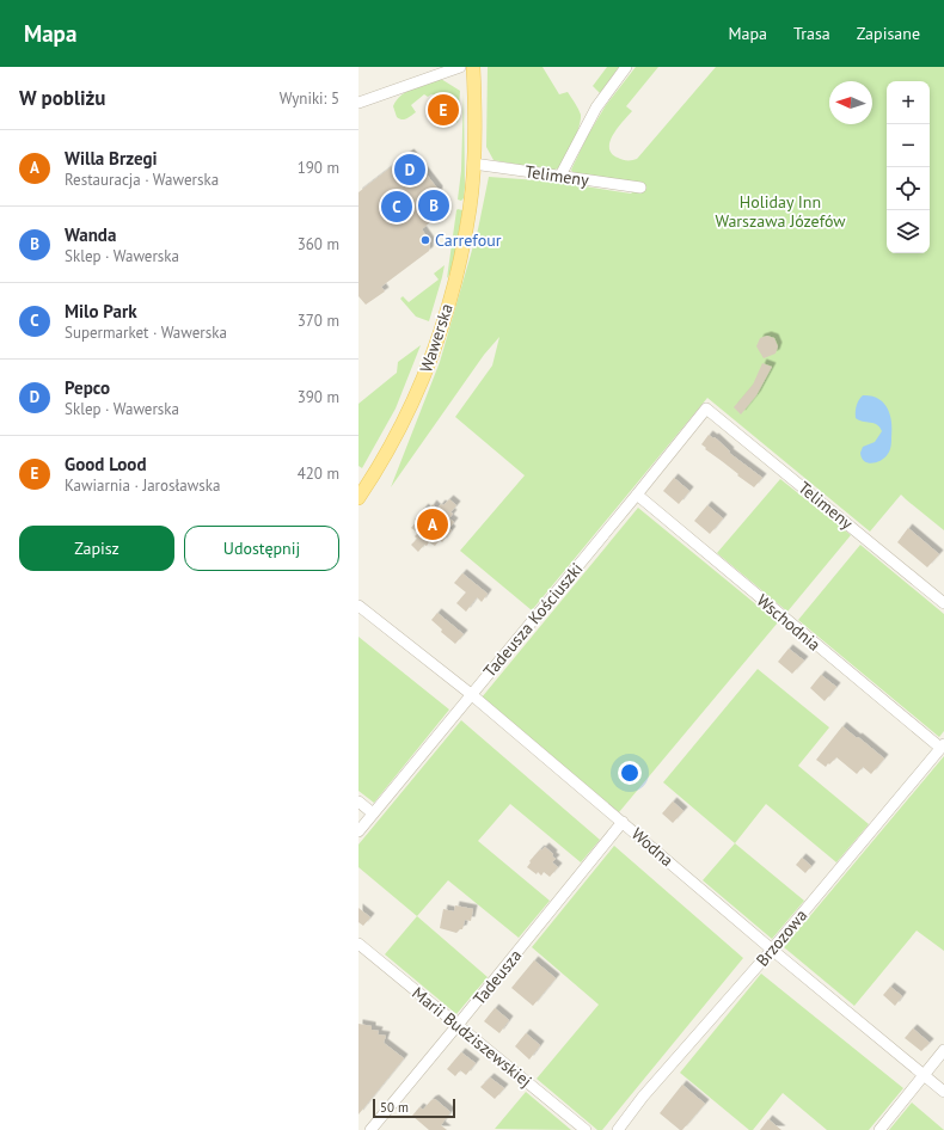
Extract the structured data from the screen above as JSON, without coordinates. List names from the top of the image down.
{
  "streets": {
    "main road": ["Wawerska"],
    "street": [
      "Telimeny",
      "Tadeusza Kościuszki",
      "Wschodnia",
      "Wodna",
      "Brzozowa",
      "Tadeusza",
      "Marii Budziszewskiej"
    ]
  },
  "crossings": [
    ["Telimeny", "Wawerska"],
    ["Telimeny", "Tadeusza Kościuszki"],
    ["Tadeusza Kościuszki", "Wschodnia"],
    ["Tadeusza Kościuszki", "Wodna"],
    ["Wschodnia", "Brzozowa"],
    ["Wodna", "Brzozowa"],
    ["Wodna", "Tadeusza"],
    ["Tadeusza", "Marii Budziszewskiej"]
  ],
  "parks": ["Holiday Inn Warszawa Józefów"],
  "places": ["Carrefour"],
  "scale_bar": "50 m",
  "north": "left",
  "page": {
    "header": "Mapa",
    "nav": ["Mapa", "Trasa", "Zapisane"],
    "heading": ["W pobliżu", "Wyniki: 5"],
    "map_buttons": ["+", "−"],
    "pins": [
      "E",
      "D",
      "B",
      "C",
      "A"
    ],
    "list": [
      {
        "mark": "A",
        "name": "Willa Brzegi",
        "note": "Restauracja · Wawerska",
        "value": "190 m"
      },
      {
        "mark": "B",
        "name": "Wanda",
        "note": "Sklep · Wawerska",
        "value": "360 m"
      },
      {
        "mark": "C",
        "name": "Milo Park",
        "note": "Supermarket · Wawerska",
        "value": "370 m"
      },
      {
        "mark": "D",
        "name": "Pepco",
        "note": "Sklep · Wawerska",
        "value": "390 m"
      },
      {
        "mark": "E",
        "name": "Good Lood",
        "note": "Kawiarnia · Jarosławska",
        "value": "420 m"
      }
    ],
    "buttons": ["Zapisz", "Udostępnij"],
    "scale": "50 m"
  }
}
